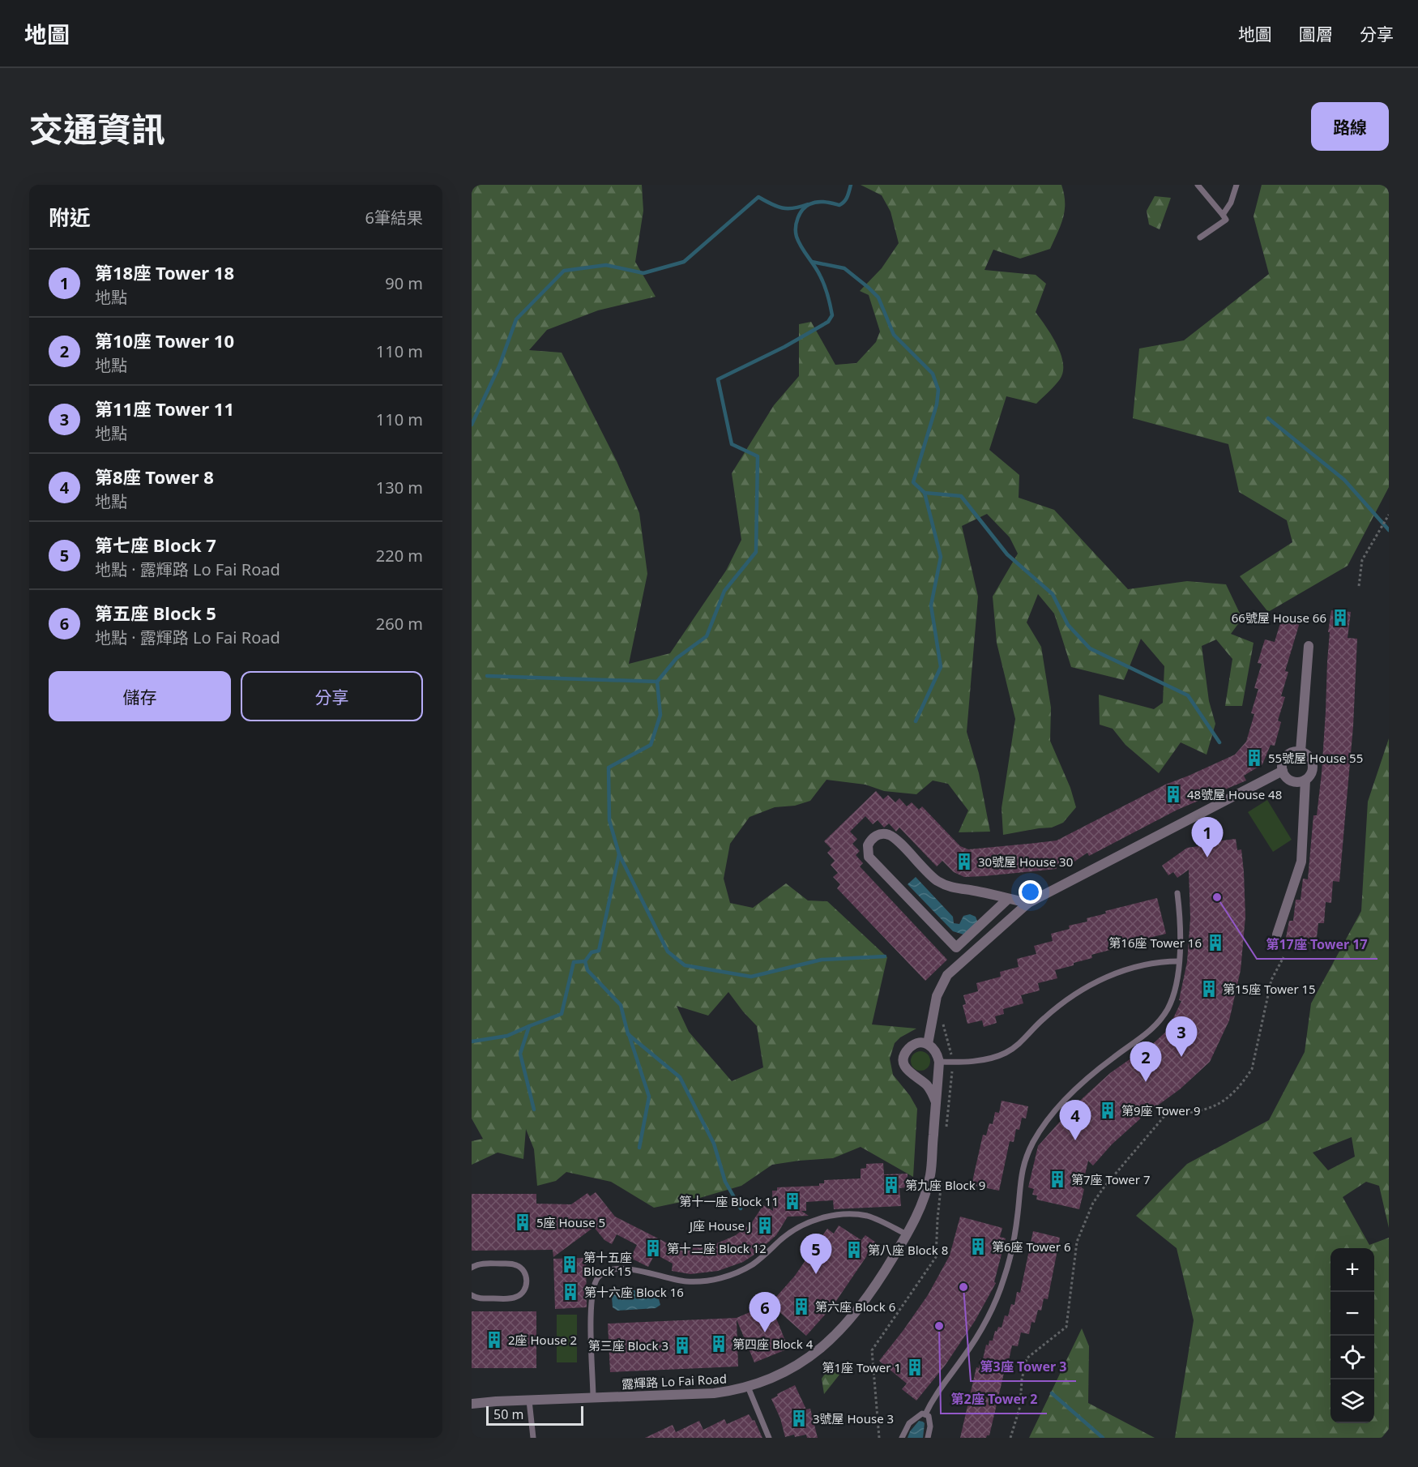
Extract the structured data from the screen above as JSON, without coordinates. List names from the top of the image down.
{
  "streets": {
    "street": ["露輝路 Lo Fai Road"]
  },
  "places": {
    "building": [
      "66號屋 House 66",
      "55號屋 House 55",
      "48號屋 House 48",
      "30號屋 House 30",
      "第16座 Tower 16",
      "第15座 Tower 15",
      "第9座 Tower 9",
      "第7座 Tower 7",
      "第九座 Block 9",
      "第十一座 Block 11",
      "5座 House 5",
      "J座 House J",
      "第6座 Tower 6",
      "第十二座 Block 12",
      "第八座 Block 8",
      "第十五座 Block 15",
      "第十六座 Block 16",
      "第六座 Block 6",
      "2座 House 2",
      "第四座 Block 4",
      "第三座 Block 3",
      "第1座 Tower 1",
      "3號屋 House 3"
    ],
    "other": ["第17座 Tower 17", "第3座 Tower 3", "第2座 Tower 2"]
  },
  "scale_bar": "50 m",
  "page": {
    "header": "地圖",
    "nav": ["地圖", "圖層", "分享"],
    "title": "交通資訊",
    "buttons": [
      "路線",
      ["儲存", "分享"]
    ],
    "heading": ["附近", "6筆結果"],
    "list": [
      {
        "mark": "1",
        "name": "第18座 Tower 18",
        "note": "地點",
        "value": "90 m"
      },
      {
        "mark": "2",
        "name": "第10座 Tower 10",
        "note": "地點",
        "value": "110 m"
      },
      {
        "mark": "3",
        "name": "第11座 Tower 11",
        "note": "地點",
        "value": "110 m"
      },
      {
        "mark": "4",
        "name": "第8座 Tower 8",
        "note": "地點",
        "value": "130 m"
      },
      {
        "mark": "5",
        "name": "第七座 Block 7",
        "note": "地點 · 露輝路 Lo Fai Road",
        "value": "220 m"
      },
      {
        "mark": "6",
        "name": "第五座 Block 5",
        "note": "地點 · 露輝路 Lo Fai Road",
        "value": "260 m"
      }
    ],
    "pins": [
      "1",
      "3",
      "2",
      "4",
      "5",
      "6"
    ],
    "map_buttons": ["+", "−"],
    "scale": "50 m"
  }
}
